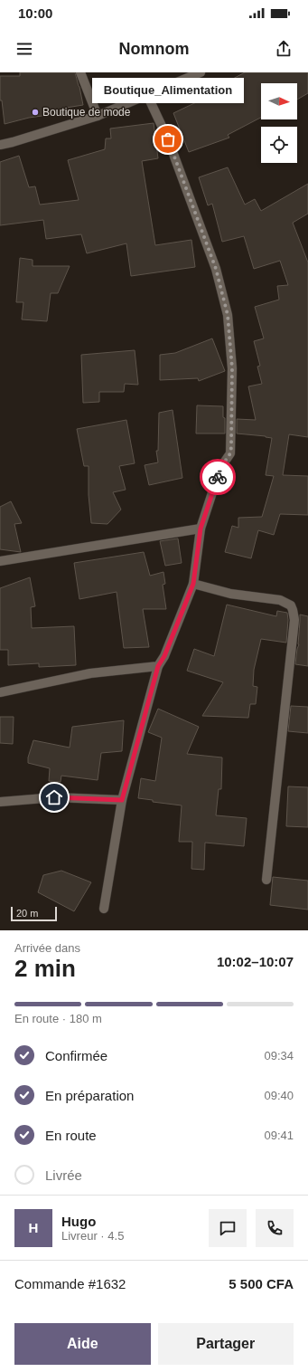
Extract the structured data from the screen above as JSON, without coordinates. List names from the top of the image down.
{
  "places": ["Boutique de mode", "Boutique_Alimentation"],
  "scale_bar": "20 m",
  "north": "right",
  "page": {
    "status": "10:00",
    "header": "Nomnom",
    "bubble": "Boutique_Alimentation",
    "scale": "20 m",
    "heading": ["2 min", "Arrivée dans", "10:02–10:07"],
    "panel": [
      "Hugo",
      "Livreur · 4.5",
      "Commande #1632",
      "5 500 CFA"
    ],
    "bar": "En route · 180 m",
    "list": [
      ["Confirmée", "09:34"],
      ["En préparation", "09:40"],
      ["En route", "09:41"],
      "Livrée"
    ],
    "round": "H",
    "buttons": ["Aide", "Partager"]
  }
}
